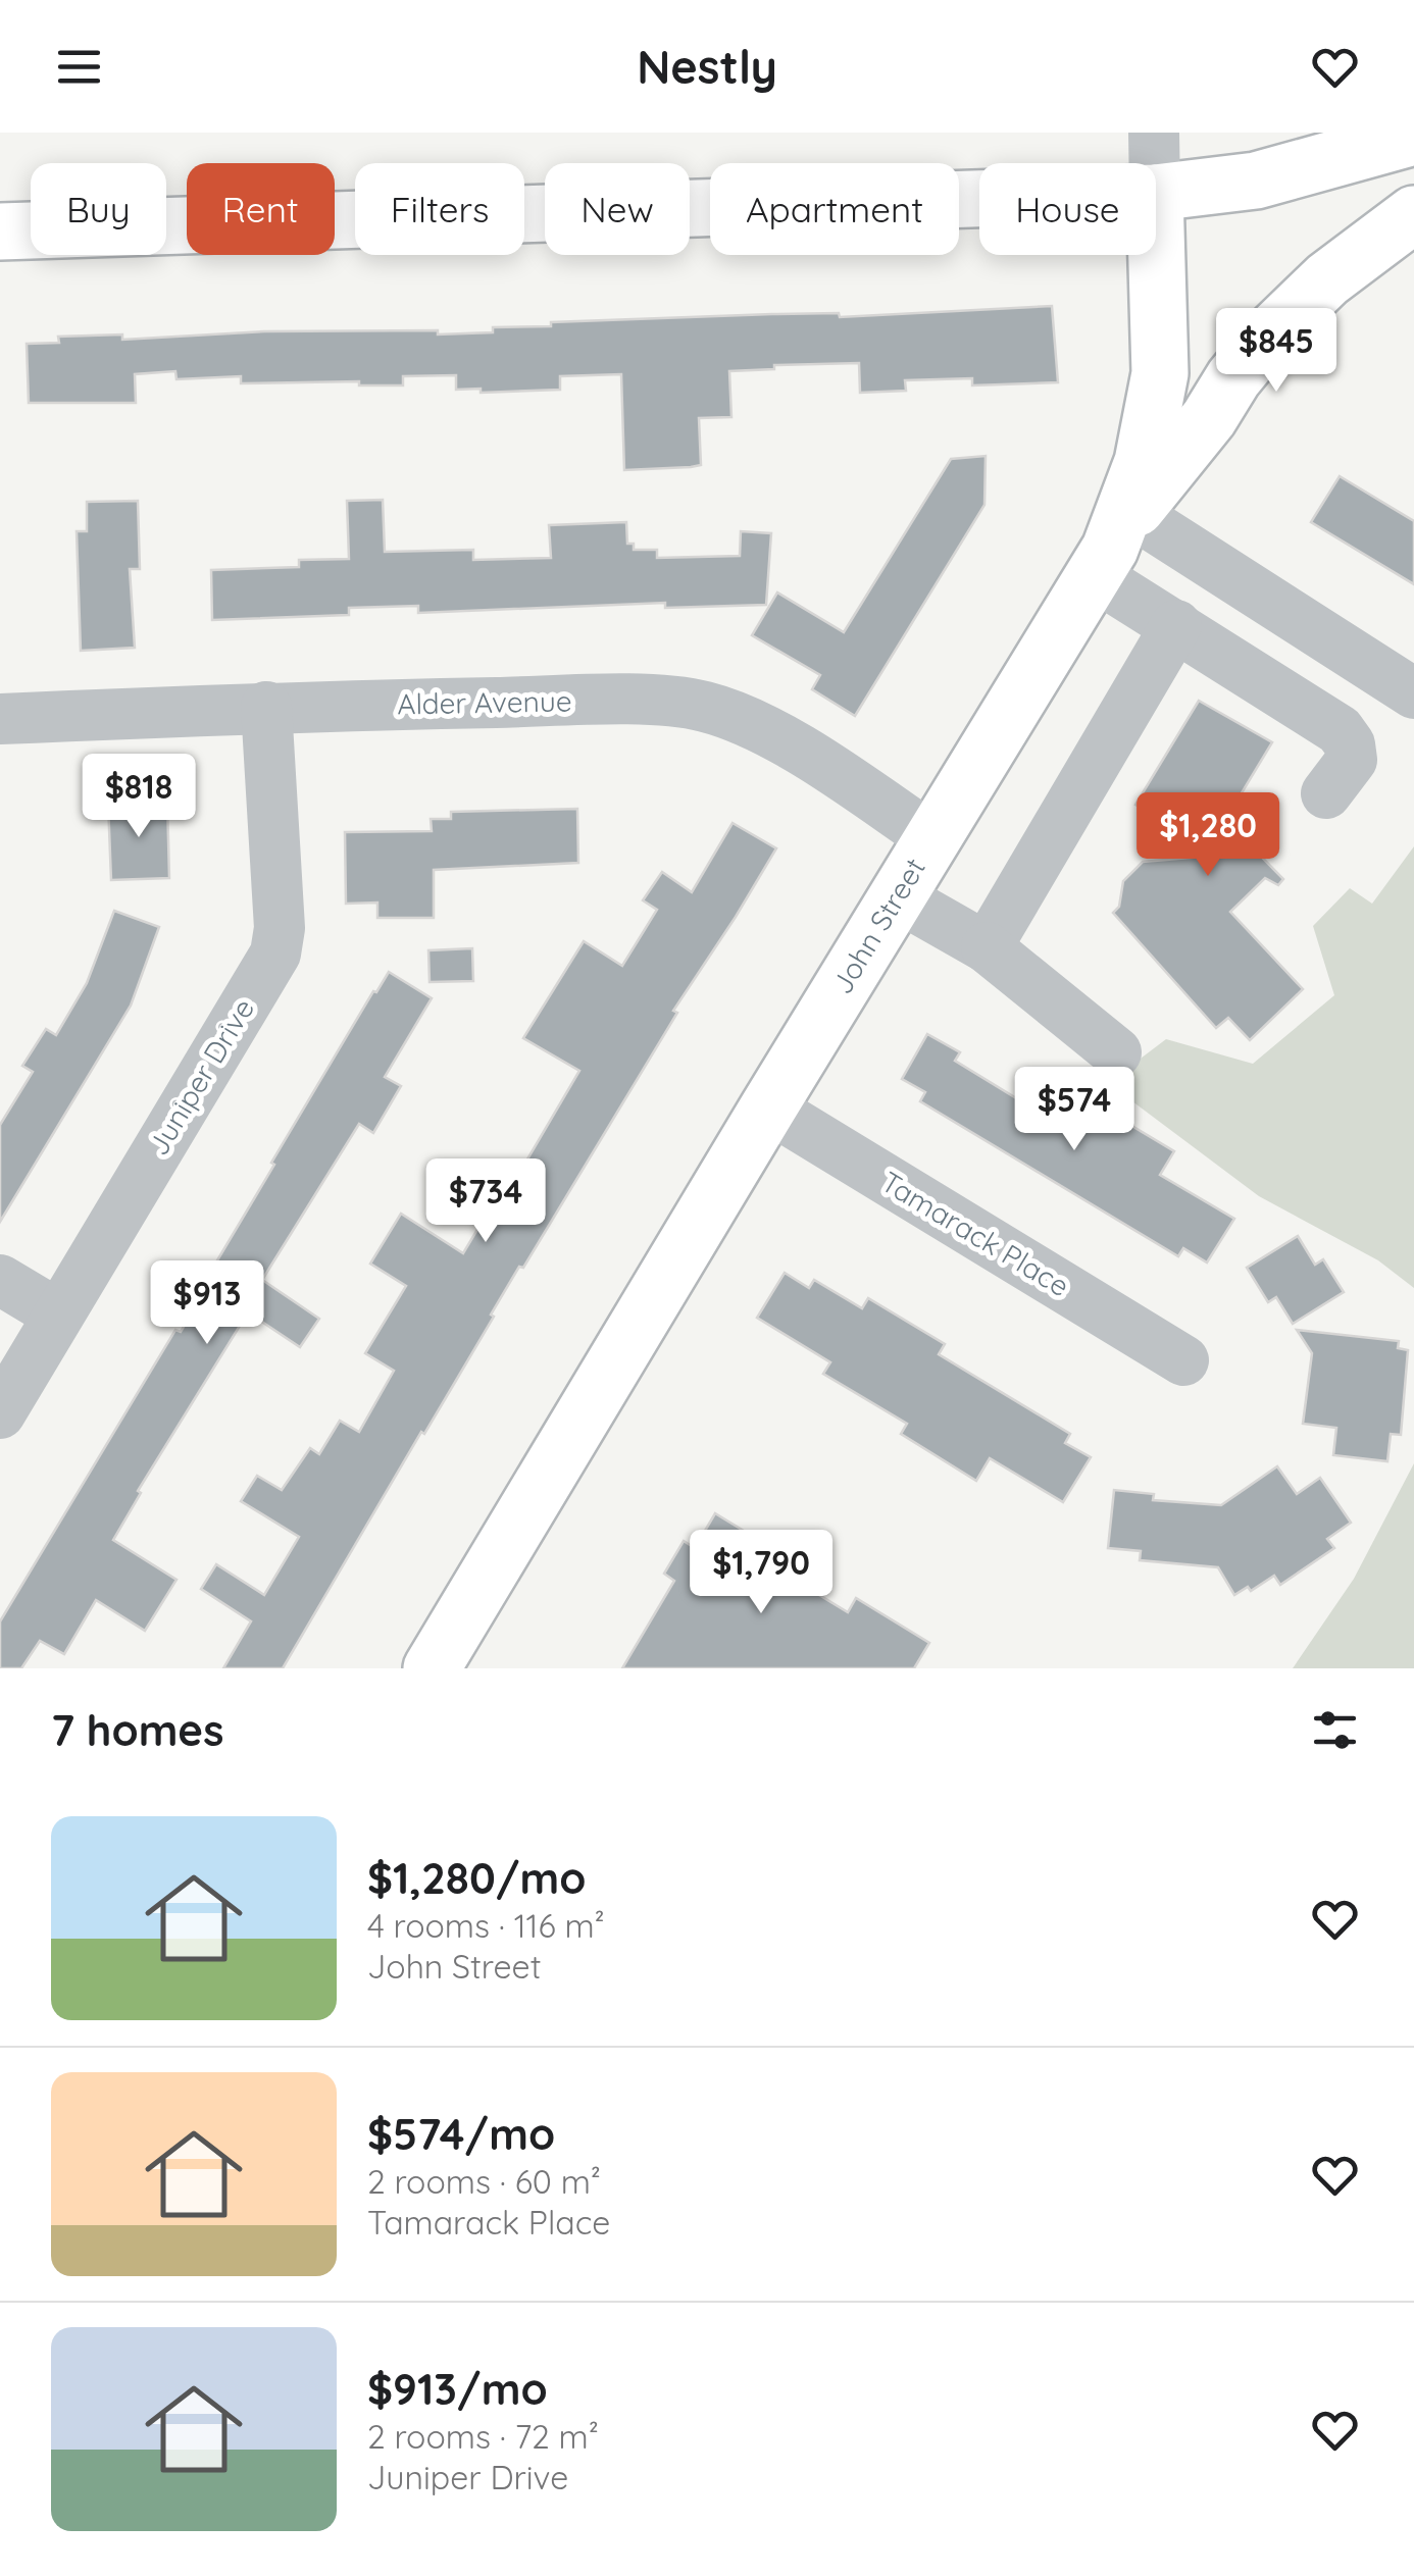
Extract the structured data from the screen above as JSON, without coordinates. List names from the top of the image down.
{
  "streets": {
    "main road": ["John Street"],
    "street": ["Alder Avenue", "Juniper Drive", "Tamarack Place"]
  },
  "crossings": [
    ["Alder Avenue", "John Street"],
    ["Alder Avenue", "Juniper Drive"],
    ["John Street", "Tamarack Place"]
  ],
  "page": {
    "header": "Nestly",
    "chip": [
      "Buy",
      "Rent",
      "Filters",
      "New",
      "Apartment",
      "House"
    ],
    "price": [
      "$845",
      "$818",
      "$1,280",
      "$574",
      "$734",
      "$913",
      "$1,790"
    ],
    "heading": "7 homes",
    "list": [
      {
        "name": "$1,280/mo",
        "note": "4 rooms · 116 m² · John Street"
      },
      {
        "name": "$574/mo",
        "note": "2 rooms · 60 m² · Tamarack Place"
      },
      {
        "name": "$913/mo",
        "note": "2 rooms · 72 m² · Juniper Drive"
      }
    ]
  }
}
